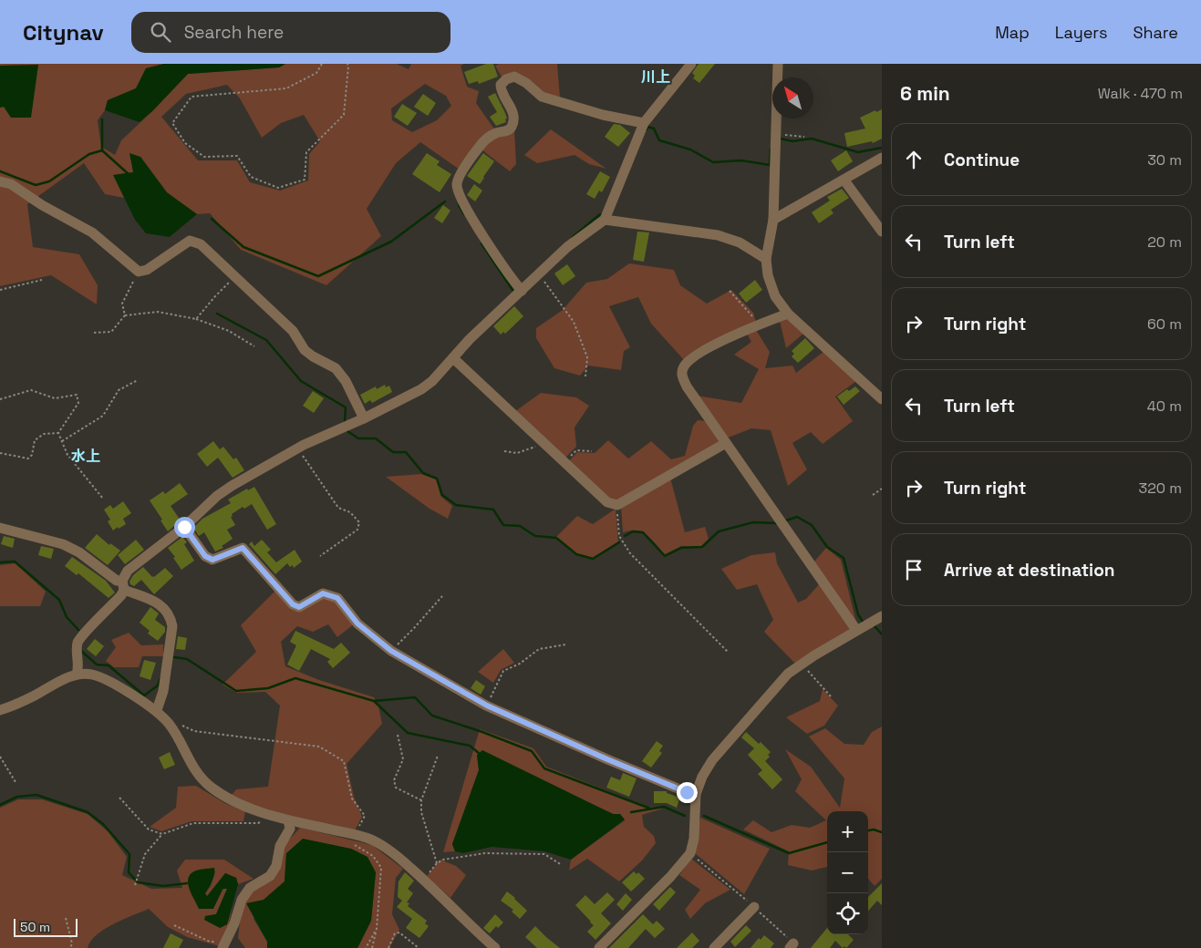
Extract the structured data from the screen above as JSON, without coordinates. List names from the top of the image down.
{
  "districts": ["川上", "水上"],
  "scale_bar": "50 m",
  "north": "top left",
  "page": {
    "header": "Citynav",
    "search": "Search here",
    "nav": ["Map", "Layers", "Share"],
    "heading": ["6 min", "Walk · 470 m"],
    "list": [
      ["Continue", "30 m"],
      ["Turn left", "20 m"],
      ["Turn right", "60 m"],
      ["Turn left", "40 m"],
      ["Turn right", "320 m"],
      "Arrive at destination"
    ],
    "map_buttons": ["+", "−"],
    "scale": "50 m"
  }
}
